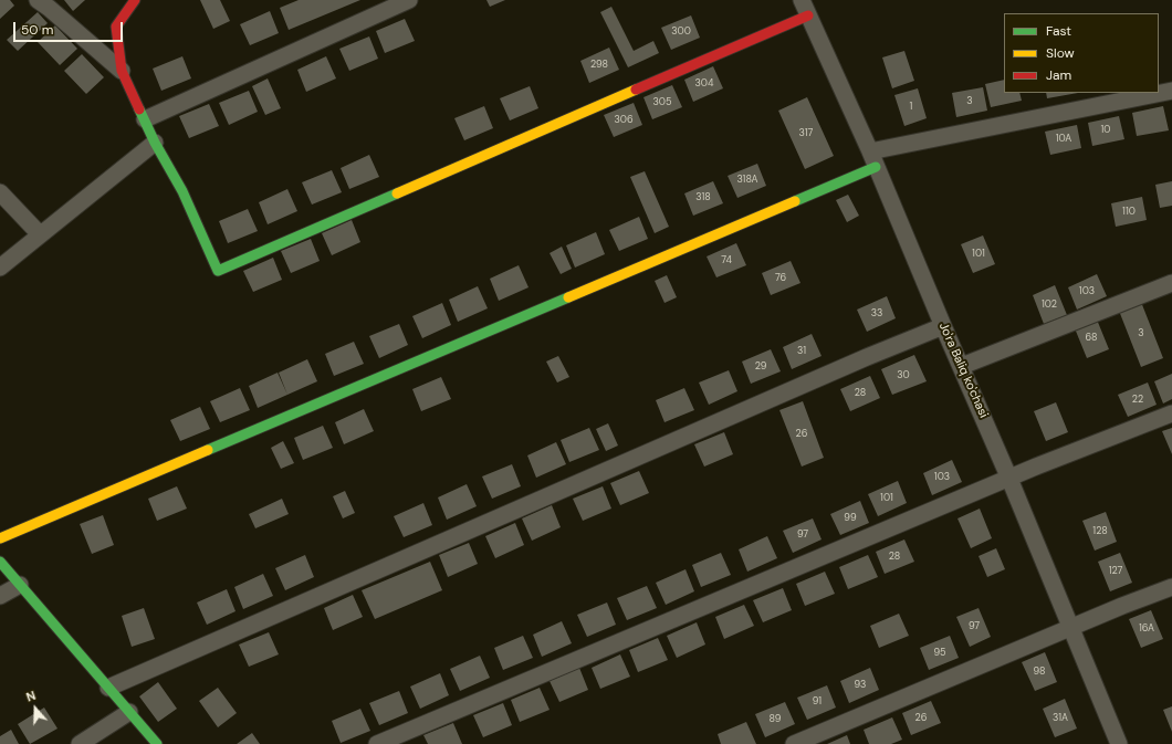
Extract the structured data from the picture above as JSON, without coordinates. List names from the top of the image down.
{
  "streets": {
    "street": ["Jo'ra Baliq ko'chasi"]
  },
  "house_numbers": [
    "300",
    "298",
    "304",
    "3",
    "305",
    "1",
    "306",
    "10",
    "317",
    "10A",
    "318A",
    "318",
    "110",
    "101",
    "74",
    "76",
    "103",
    "102",
    "33",
    "3",
    "68",
    "31",
    "29",
    "30",
    "28",
    "22",
    "26",
    "103",
    "101",
    "99",
    "128",
    "97",
    "28",
    "127",
    "97",
    "16A",
    "95",
    "98",
    "93",
    "91",
    "26",
    "31A",
    "89"
  ],
  "legend": ["Fast", "Slow", "Jam"],
  "scale_bar": "50 m",
  "north": "top"
}
